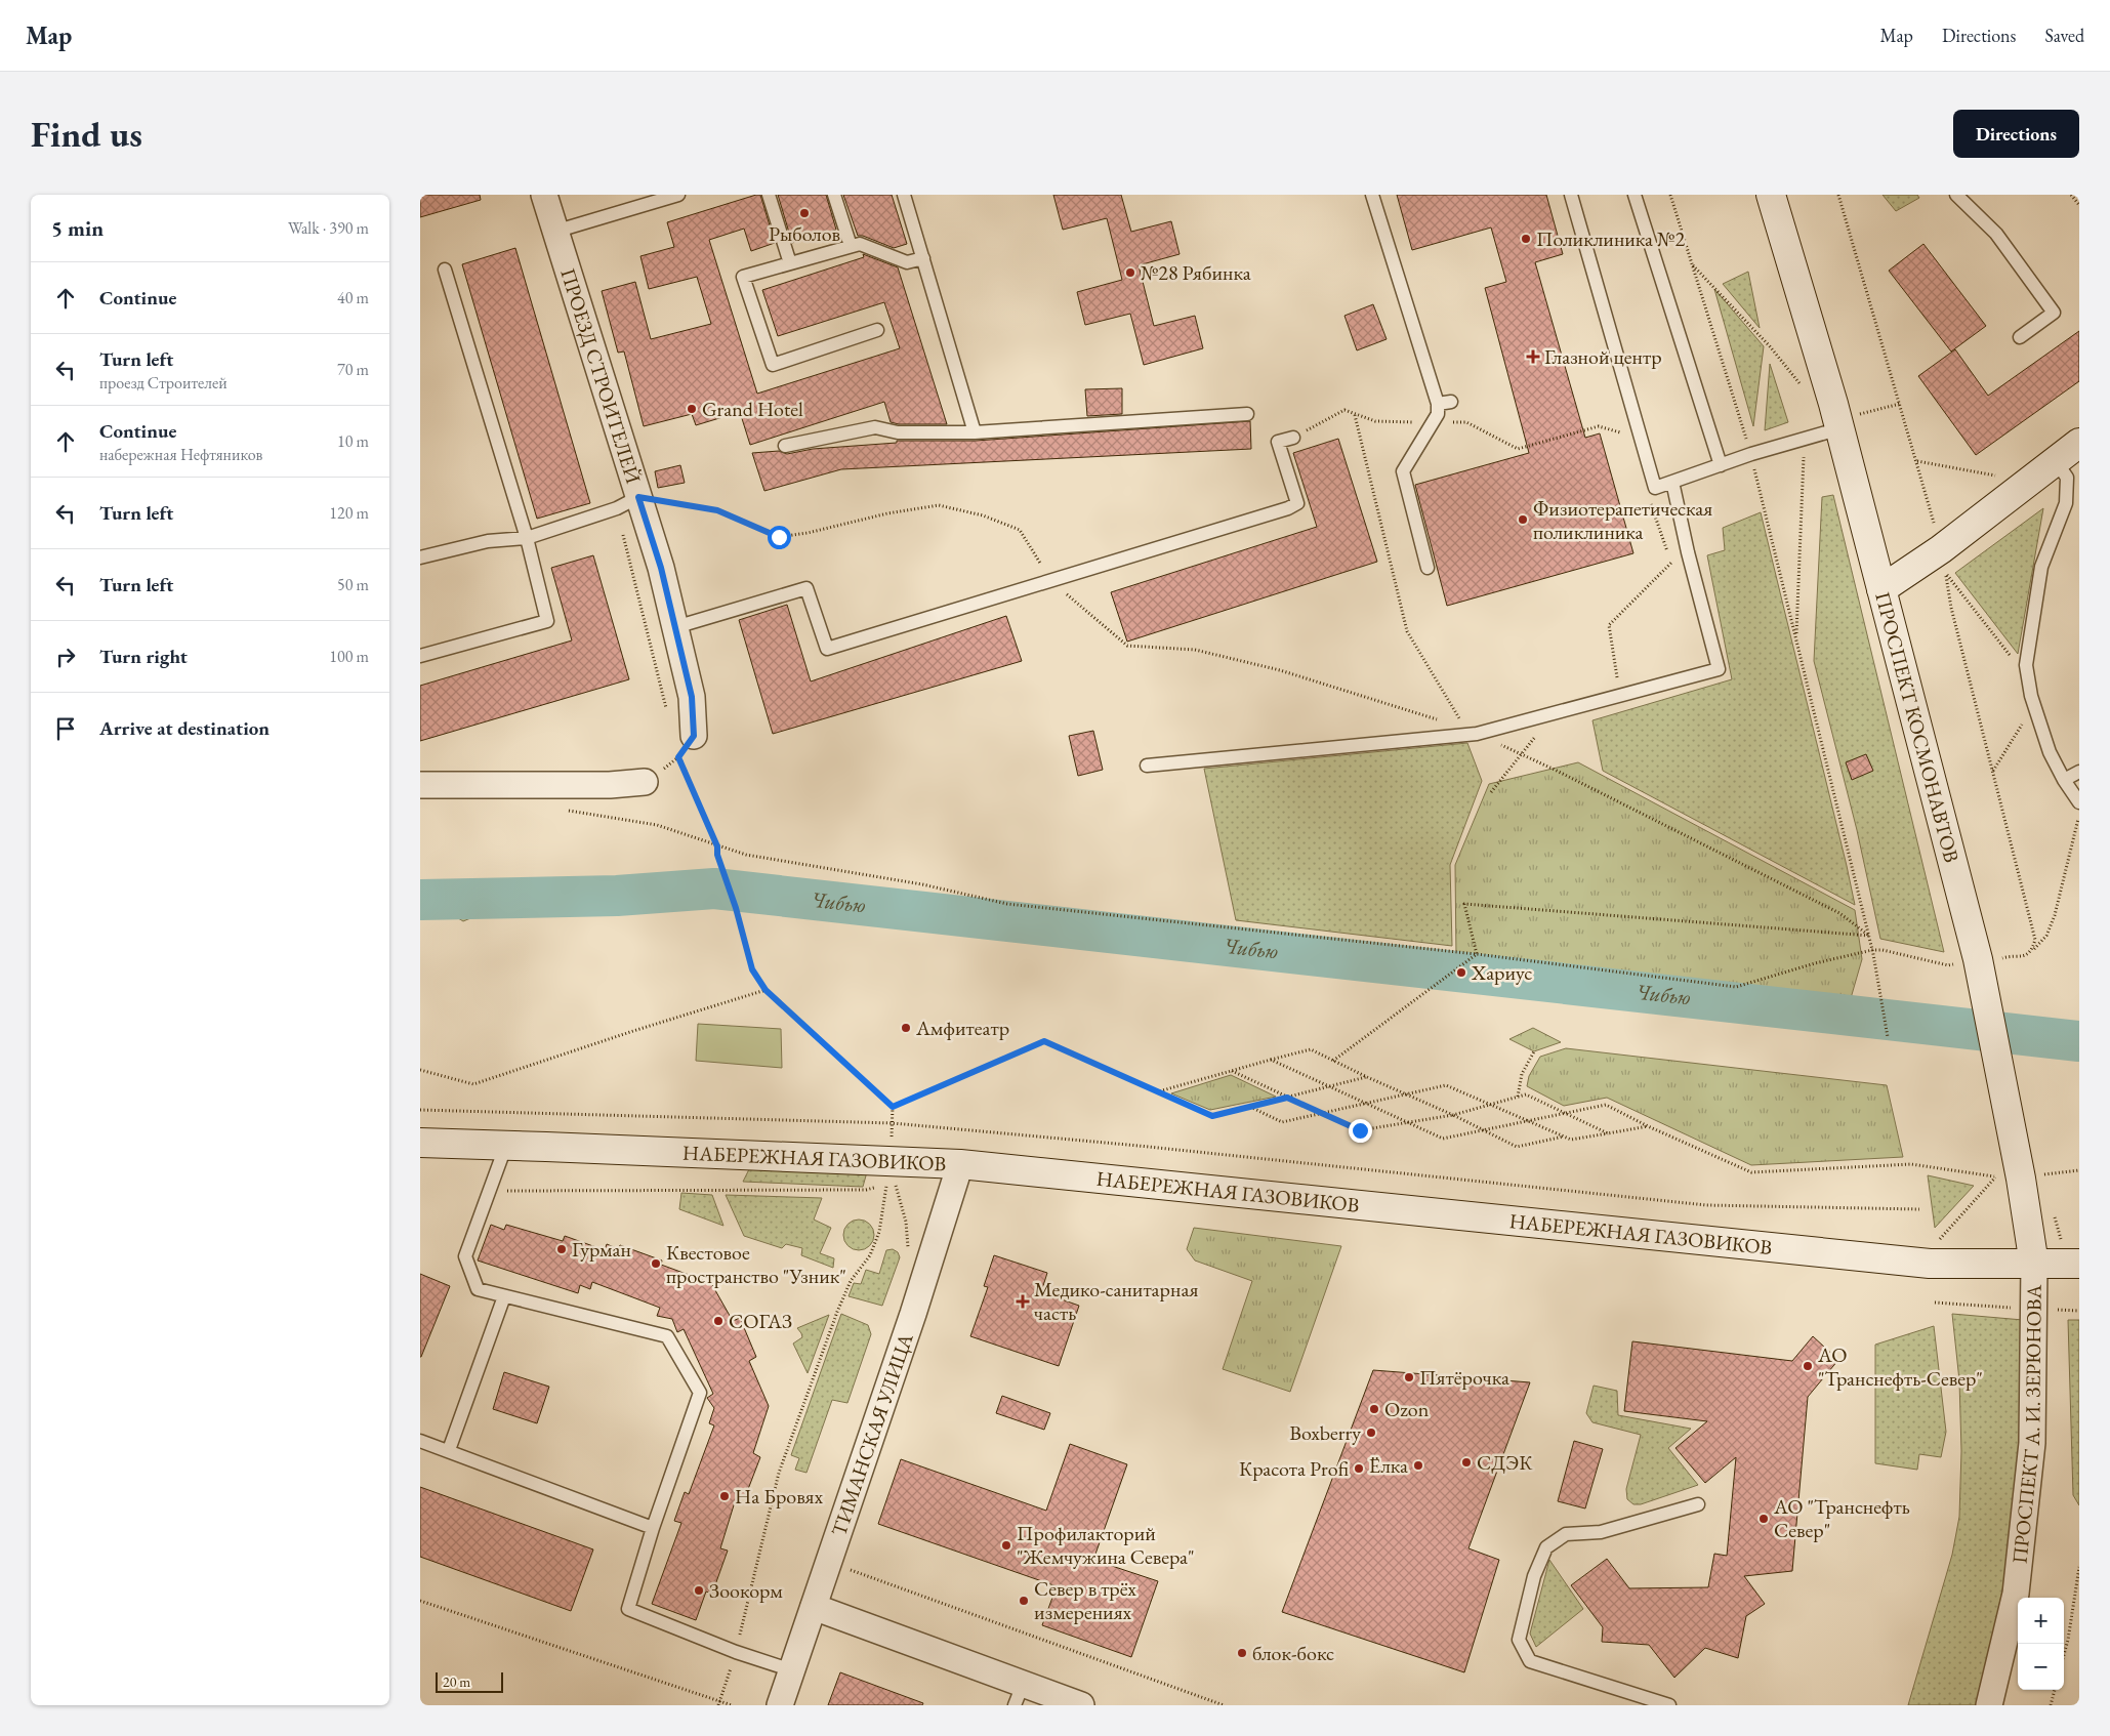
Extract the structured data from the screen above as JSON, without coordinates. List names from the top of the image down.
{
  "streets": {
    "main road": ["ПРОСПЕКТ КОСМОНАВТОВ", "НАБЕРЕЖНАЯ ГАЗОВИКОВ"],
    "street": ["ПРОЕЗД СТРОИТЕЛЕЙ", "ПРОСПЕКТ А. И. ЗЕРЮНОВА", "ТИМАНСКАЯ УЛИЦА"]
  },
  "crossings": [
    ["ПРОСПЕКТ КОСМОНАВТОВ", "НАБЕРЕЖНАЯ ГАЗОВИКОВ"],
    ["ПРОСПЕКТ КОСМОНАВТОВ", "ПРОСПЕКТ А. И. ЗЕРЮНОВА"],
    ["НАБЕРЕЖНАЯ ГАЗОВИКОВ", "ПРОСПЕКТ А. И. ЗЕРЮНОВА"],
    ["НАБЕРЕЖНАЯ ГАЗОВИКОВ", "ТИМАНСКАЯ УЛИЦА"]
  ],
  "water": ["Чибью"],
  "places": {
    "other": [
      "Рыболов",
      "Поликлиника №2",
      "№28 Рябинка",
      "Grand Hotel",
      "Физиотерапетическая поликлиника",
      "Хариус",
      "Амфитеатр",
      "Гурман",
      "Квестовое пространство \"Узник\"",
      "СОГАЗ",
      "АО \"Транснефть-Север\"",
      "Пятёрочка",
      "Ozon",
      "Boxberry",
      "СДЭК",
      "Ёлка",
      "Красота Profi",
      "На Бровях",
      "АО \"Транснефть Север\"",
      "Профилакторий \"Жемчужина Севера\"",
      "Зоокорм",
      "Север в трёх измерениях",
      "блок-бокс"
    ],
    "health": ["Глазной центр", "Медико-санитарная часть"]
  },
  "scale_bar": "20 m",
  "page": {
    "header": "Map",
    "nav": ["Map", "Directions", "Saved"],
    "buttons": "Directions",
    "title": "Find us",
    "heading": ["5 min", "Walk · 390 m"],
    "list": [
      ["Continue", "40 m"],
      ["Turn left", "проезд Строителей", "70 m"],
      ["Continue", "набережная Нефтяников", "10 m"],
      ["Turn left", "120 m"],
      ["Turn left", "50 m"],
      ["Turn right", "100 m"],
      "Arrive at destination"
    ],
    "map_buttons": ["+", "−"],
    "scale": "20 m"
  }
}
